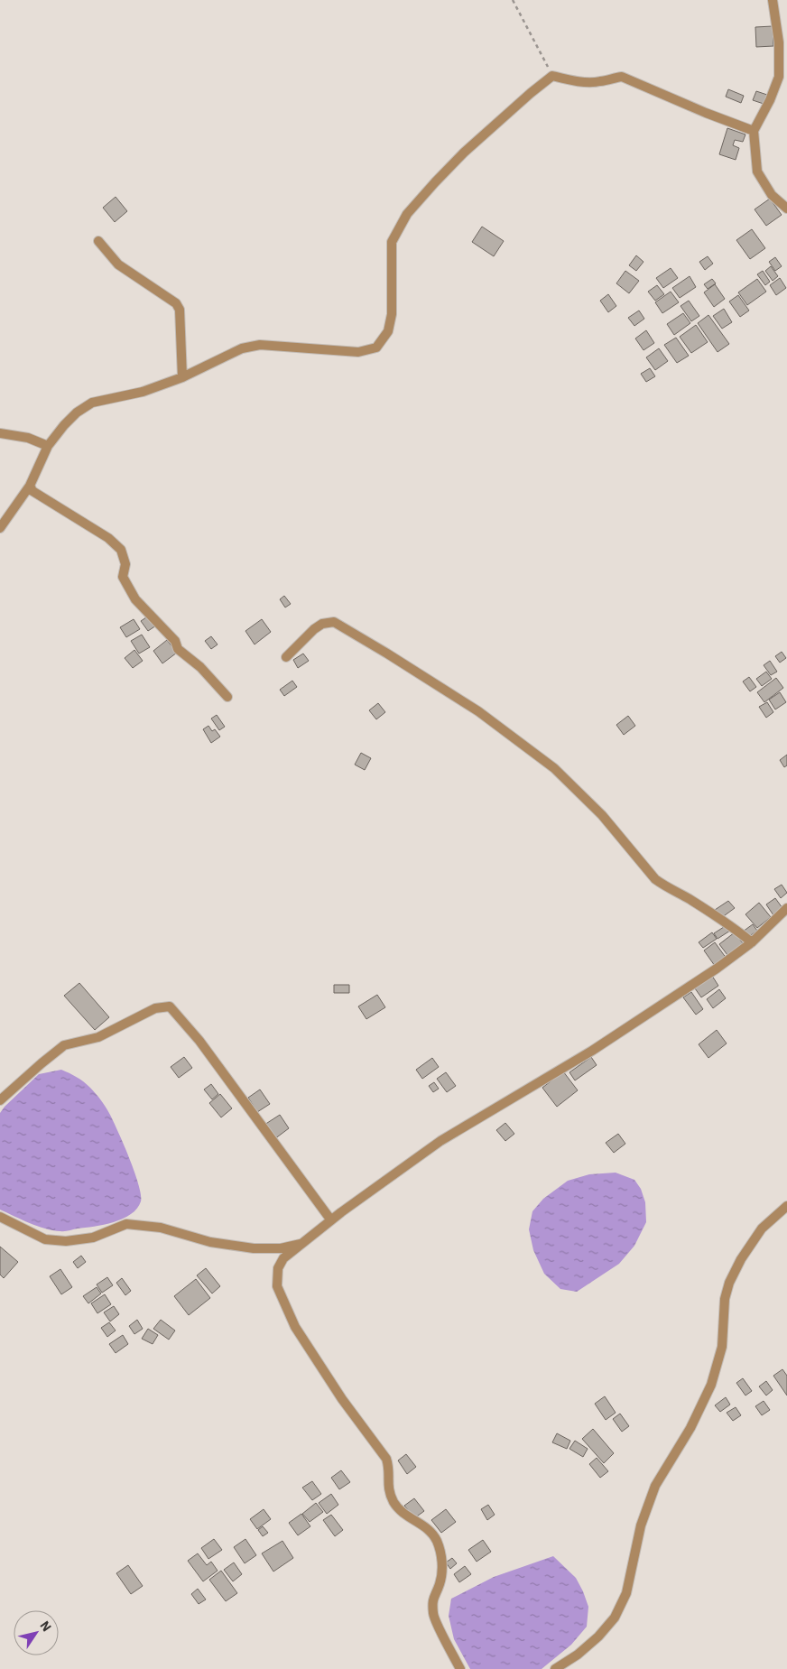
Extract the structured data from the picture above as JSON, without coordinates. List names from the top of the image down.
{
  "north": "top right"
}
